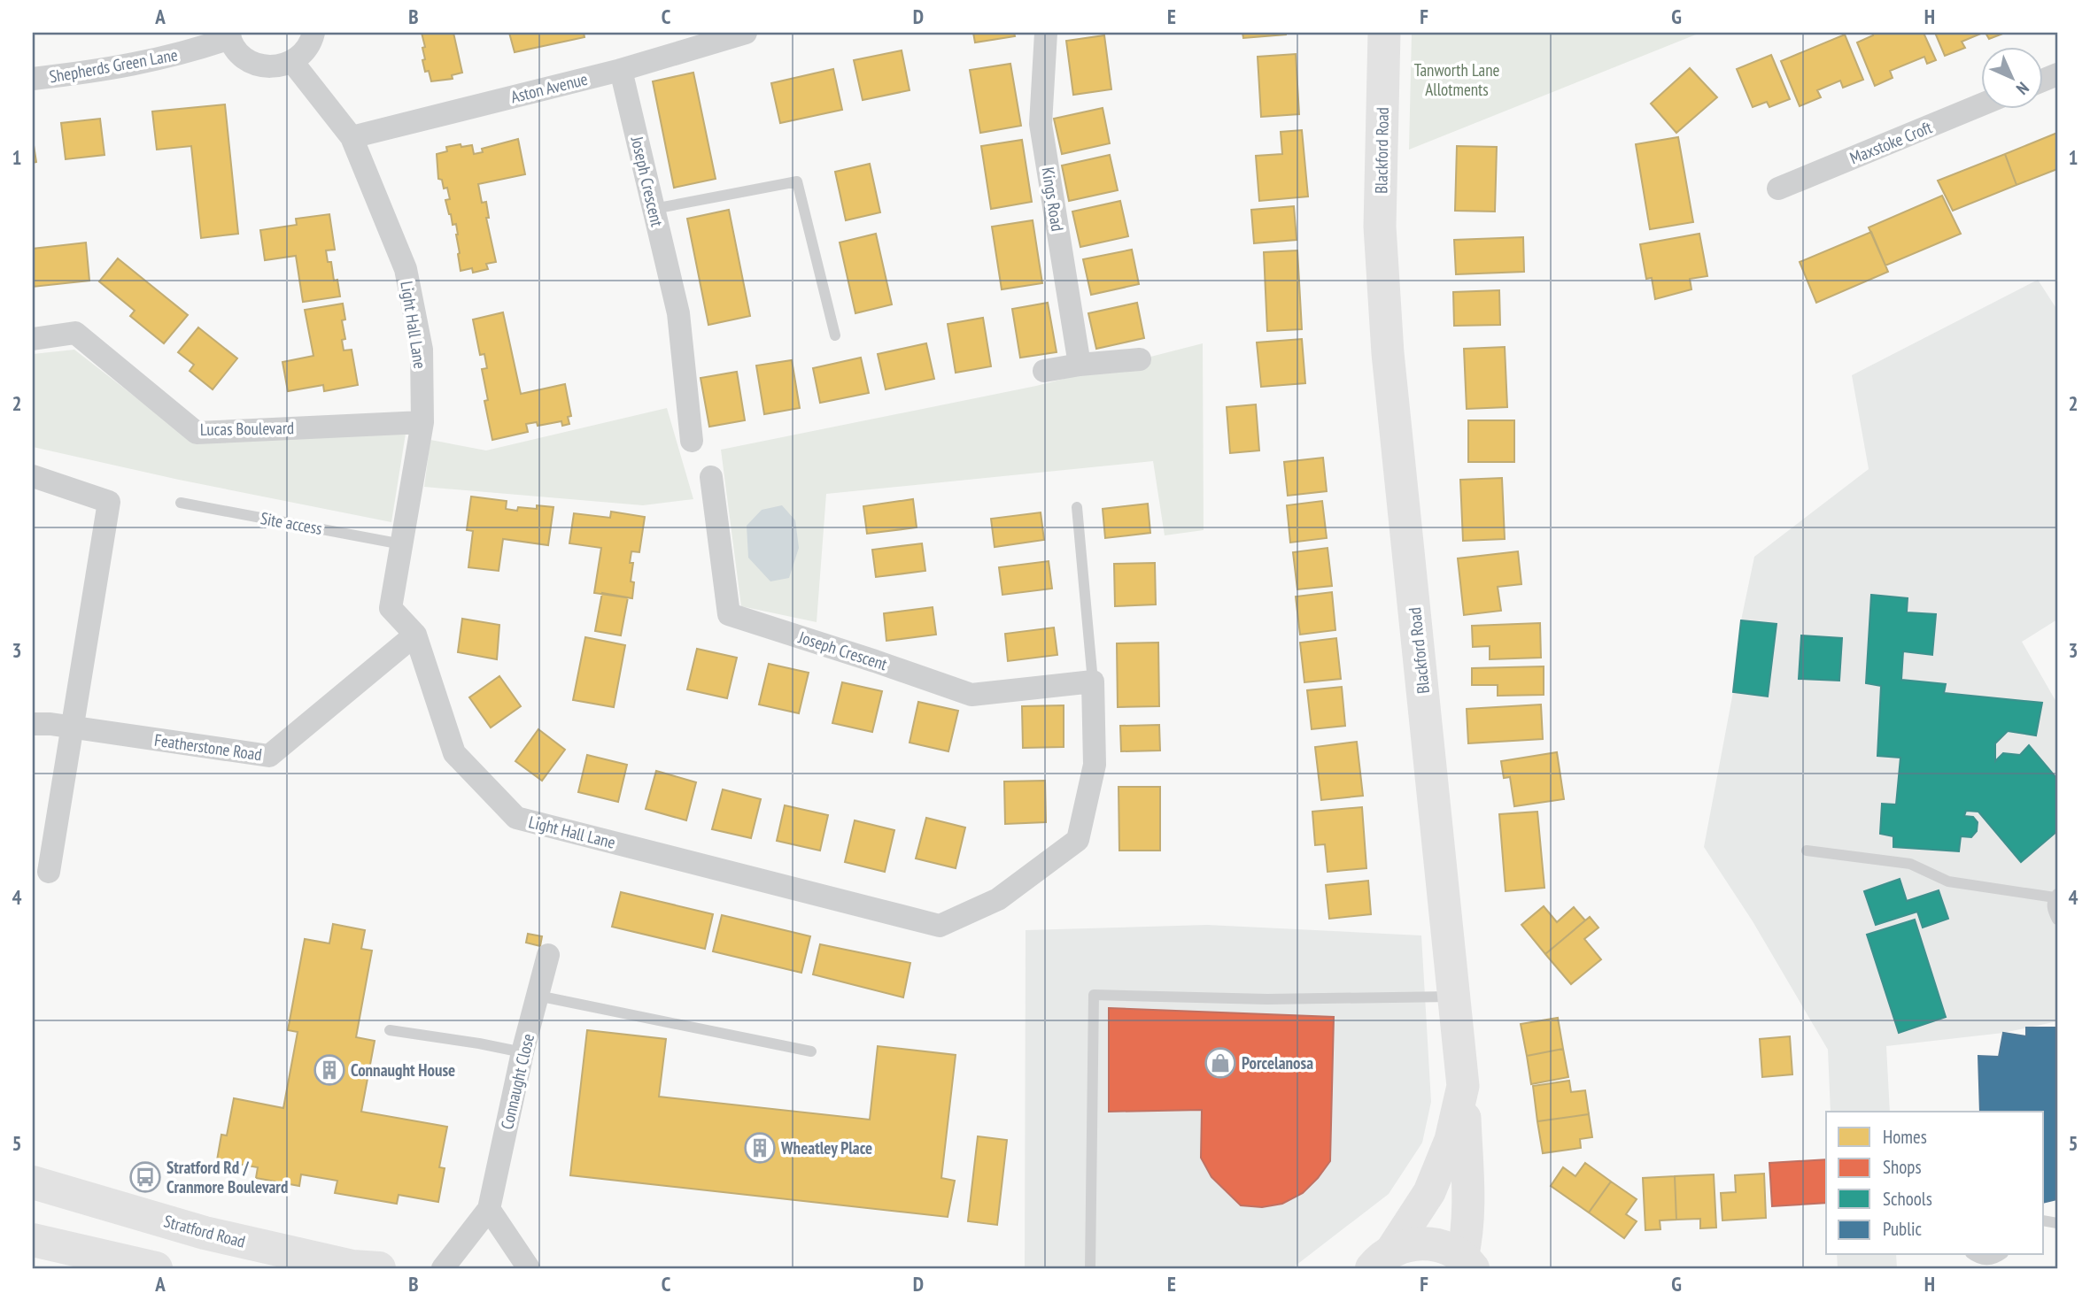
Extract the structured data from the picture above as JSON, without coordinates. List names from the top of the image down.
{
  "streets": {
    "highway": ["Stratford Road"],
    "main road": ["Blackford Road"],
    "street": [
      "Shepherds Green Lane",
      "Aston Avenue",
      "Maxstoke Croft",
      "Joseph Crescent",
      "Kings Road",
      "Light Hall Lane",
      "Lucas Boulevard",
      "Featherstone Road",
      "Connaught Close"
    ],
    "lane": ["Site access"]
  },
  "crossings": [
    ["Aston Avenue", "Joseph Crescent"],
    ["Aston Avenue", "Light Hall Lane"],
    ["Joseph Crescent", "Light Hall Lane"],
    ["Light Hall Lane", "Lucas Boulevard"],
    ["Light Hall Lane", "Site access"],
    ["Light Hall Lane", "Featherstone Road"]
  ],
  "parks": ["Tanworth Lane Allotments"],
  "places": {
    "shop": ["Porcelanosa"],
    "building": ["Connaught House", "Wheatley Place"],
    "bus stop": ["Stratford Rd / Cranmore Boulevard"]
  },
  "legend": [
    "Homes",
    "Shops",
    "Schools",
    "Public"
  ],
  "north": "bottom right",
  "grid": {
    "columns": [
      "A",
      "B",
      "C",
      "D",
      "E",
      "F",
      "G",
      "H"
    ],
    "rows": [
      "1",
      "2",
      "3",
      "4",
      "5"
    ]
  }
}
